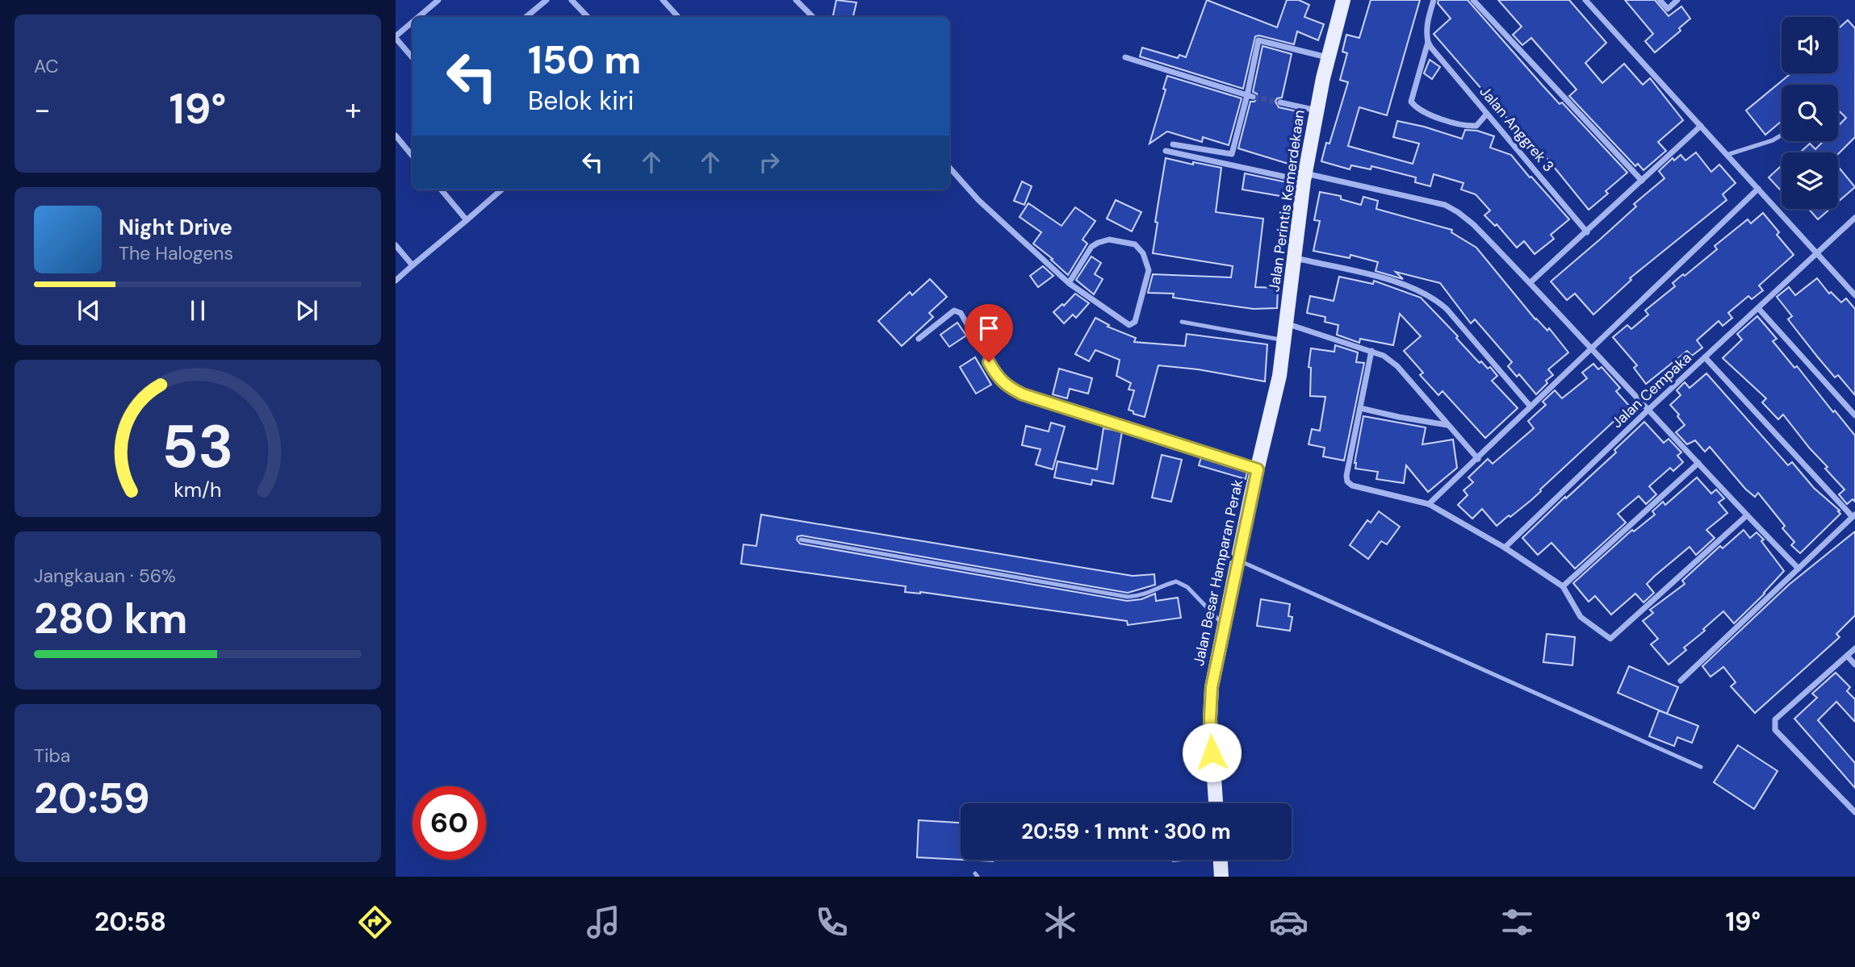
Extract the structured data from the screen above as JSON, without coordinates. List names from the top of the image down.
{
  "streets": {
    "main road": ["Jalan Perintis Kemerdekaan", "Jalan Besar Hamparan Perak"],
    "street": ["Jalan Anggrek 3", "Jalan Cempaka"]
  },
  "crossings": [
    ["Jalan Perintis Kemerdekaan", "Jalan Besar Hamparan Perak"]
  ],
  "page": {
    "tile": [
      "AC",
      ["Jangkauan · 56%", "280 km"],
      ["Tiba", "20:59"]
    ],
    "turn": ["150 m", "Belok kiri"],
    "heat": ["−", "19°", "+"],
    "song": ["Night Drive", "The Halogens"],
    "limit": "60",
    "trip": "20:59 · 1 mnt · 300 m",
    "tabs": ["20:58", "19°"],
    "gauge": ["53", "km/h"]
  }
}
